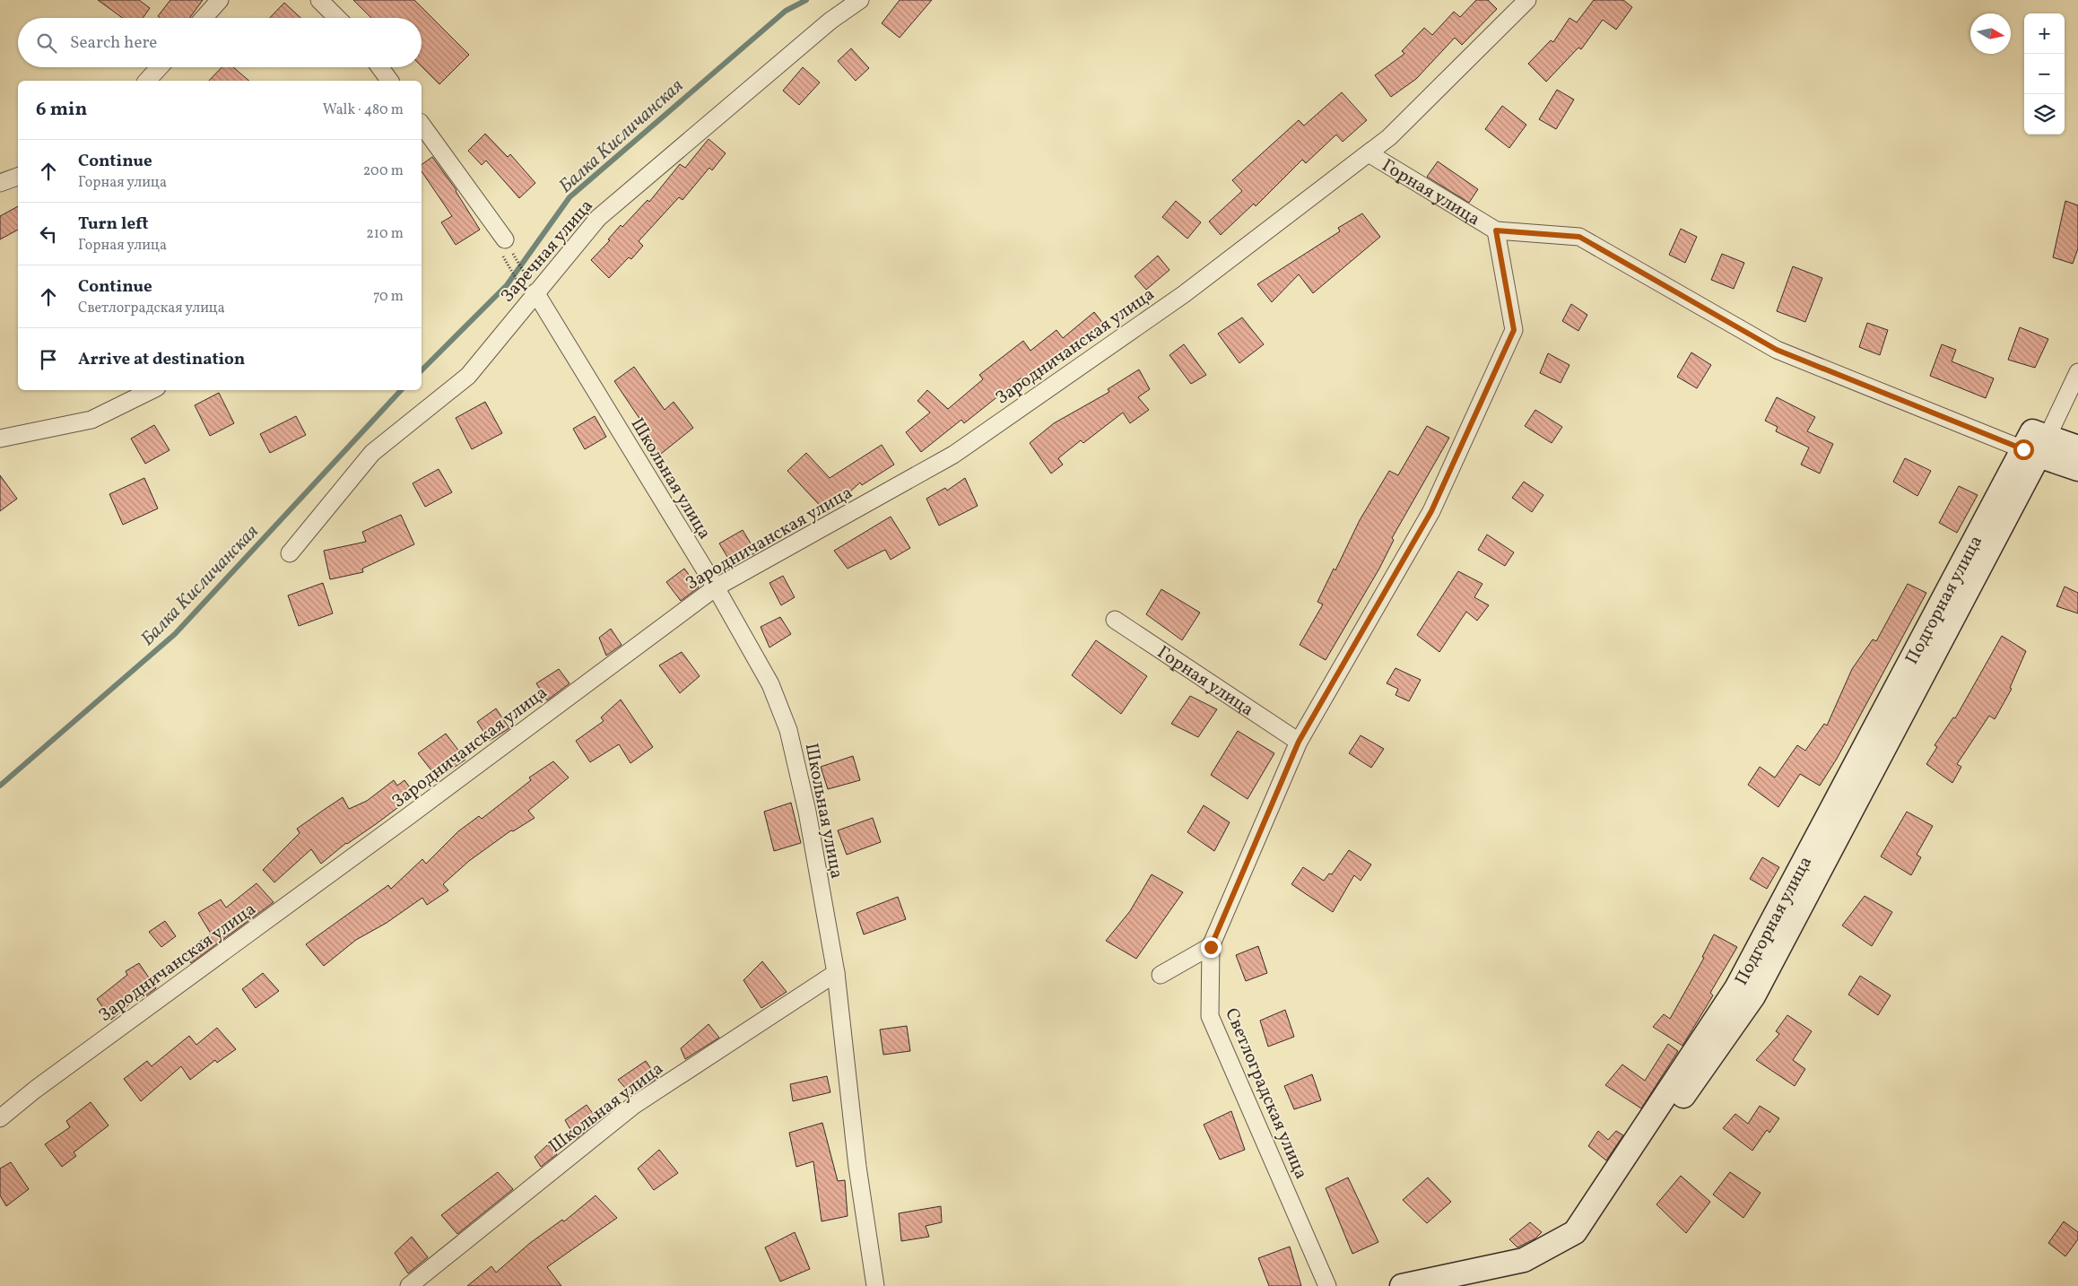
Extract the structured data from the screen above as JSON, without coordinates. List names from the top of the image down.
{
  "streets": {
    "street": [
      "Горная улица",
      "Заречная улица",
      "Зародничанская улица",
      "Школьная улица",
      "Подгорная улица",
      "Светлоградская улица"
    ]
  },
  "crossings": [
    ["Горная улица", "Зародничанская улица"],
    ["Горная улица", "Подгорная улица"],
    ["Горная улица", "Светлоградская улица"],
    ["Заречная улица", "Школьная улица"],
    ["Зародничанская улица", "Школьная улица"]
  ],
  "water": ["Балка Кисличанская"],
  "north": "right",
  "page": {
    "map_buttons": ["+", "−"],
    "search": "Search here",
    "heading": ["6 min", "Walk · 480 m"],
    "list": [
      ["Continue", "Горная улица", "200 m"],
      ["Turn left", "Горная улица", "210 m"],
      ["Continue", "Светлоградская улица", "70 m"],
      "Arrive at destination"
    ]
  }
}
